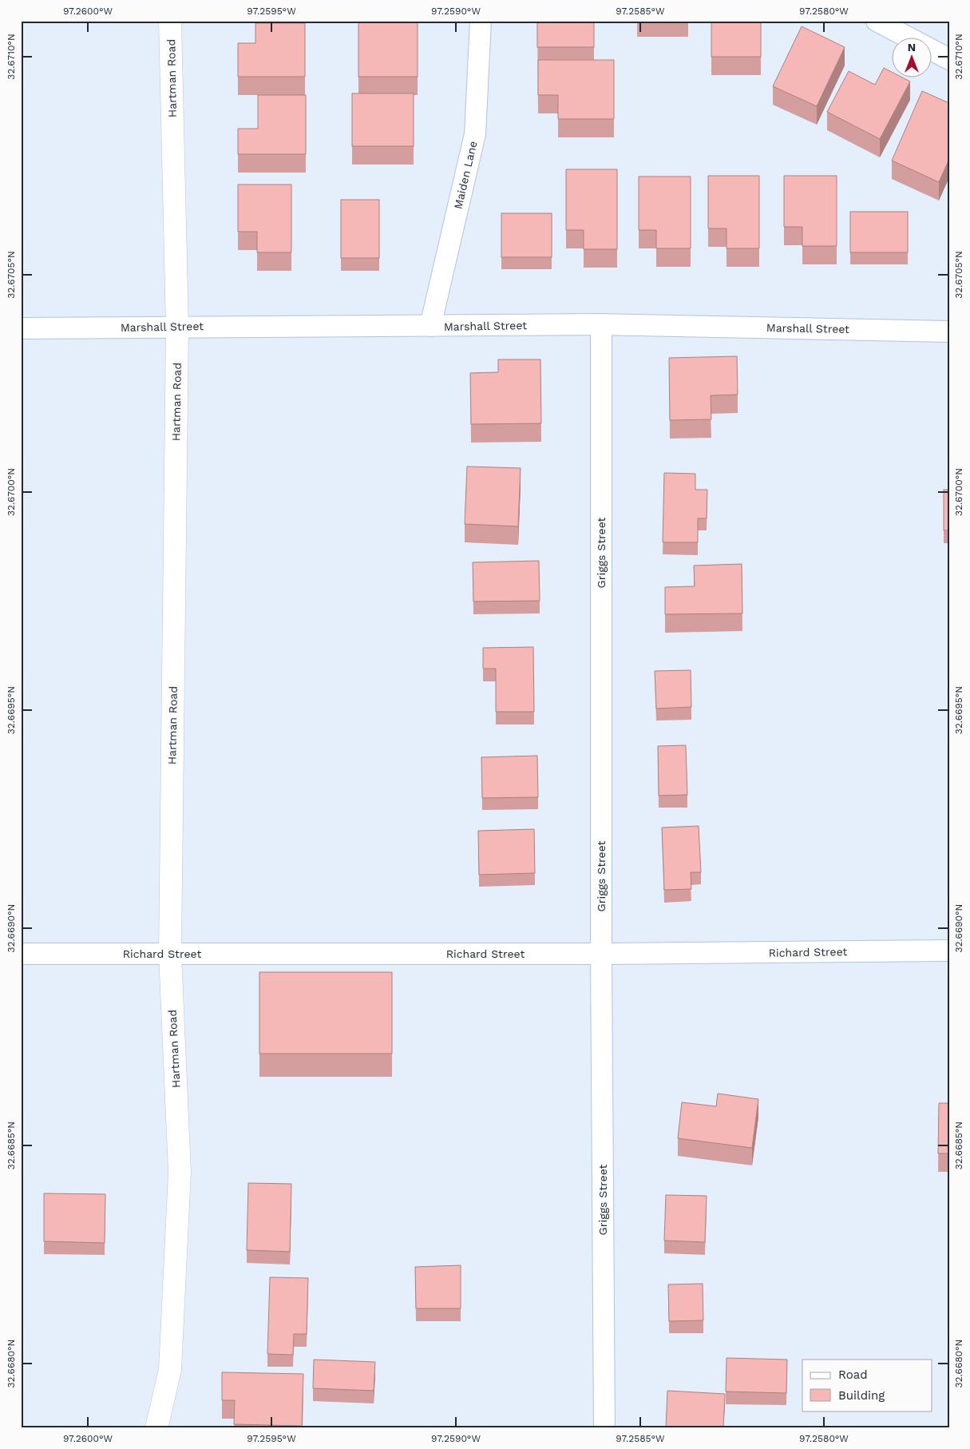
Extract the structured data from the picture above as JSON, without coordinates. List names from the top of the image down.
{
  "streets": {
    "street": [
      "Hartman Road",
      "Maiden Lane",
      "Marshall Street",
      "Griggs Street",
      "Richard Street"
    ]
  },
  "crossings": [
    ["Hartman Road", "Marshall Street"],
    ["Hartman Road", "Richard Street"],
    ["Maiden Lane", "Marshall Street"],
    ["Marshall Street", "Griggs Street"],
    ["Griggs Street", "Richard Street"]
  ],
  "legend": ["Road", "Building"],
  "north": "top",
  "coordinates": [
    "97.2600°W",
    "97.2595°W",
    "97.2590°W",
    "97.2585°W",
    "97.2580°W",
    "32.6710°N",
    "32.6705°N",
    "32.6700°N",
    "32.6695°N",
    "32.6690°N",
    "32.6685°N",
    "32.6680°N"
  ]
}
